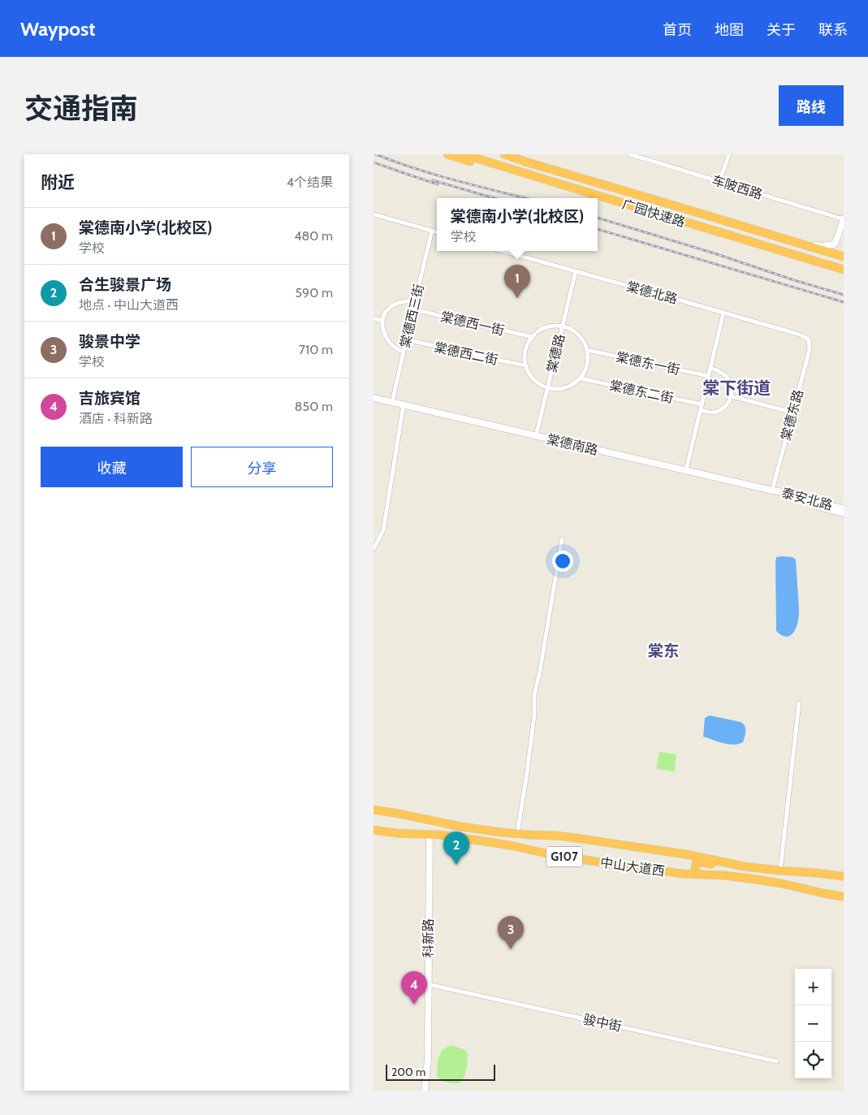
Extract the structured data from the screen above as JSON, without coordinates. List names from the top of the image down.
{
  "streets": {
    "highway": ["广园快速路", "G107", "中山大道西"],
    "street": [
      "车陂西路",
      "棠德北路",
      "棠德西三街",
      "棠德西一街",
      "棠德西二街",
      "棠德路",
      "棠德东一街",
      "棠德东二街",
      "棠德东路",
      "棠德南路",
      "泰安北路",
      "科新路",
      "骏中街"
    ]
  },
  "crossings": [
    ["棠德北路", "棠德路"],
    ["棠德北路", "棠德东路"],
    ["棠德西三街", "棠德西一街"],
    ["棠德西三街", "棠德西二街"],
    ["棠德西三街", "棠德南路"],
    ["棠德路", "棠德南路"],
    ["棠德东路", "棠德南路"],
    ["棠德东路", "泰安北路"],
    ["棠德南路", "泰安北路"],
    ["中山大道西", "科新路"],
    ["科新路", "骏中街"]
  ],
  "districts": ["棠下街道", "棠东"],
  "scale_bar": "200 m",
  "page": {
    "header": "Waypost",
    "nav": [
      "首页",
      "地图",
      "关于",
      "联系"
    ],
    "title": "交通指南",
    "buttons": [
      "路线",
      ["收藏", "分享"]
    ],
    "heading": ["附近", "4个结果"],
    "popup": ["棠德南小学(北校区)", "学校"],
    "list": [
      {
        "mark": "1",
        "name": "棠德南小学(北校区)",
        "note": "学校",
        "value": "480 m"
      },
      {
        "mark": "2",
        "name": "合生骏景广场",
        "note": "地点 · 中山大道西",
        "value": "590 m"
      },
      {
        "mark": "3",
        "name": "骏景中学",
        "note": "学校",
        "value": "710 m"
      },
      {
        "mark": "4",
        "name": "吉旅宾馆",
        "note": "酒店 · 科新路",
        "value": "850 m"
      }
    ],
    "pins": [
      "1",
      "2",
      "3",
      "4"
    ],
    "map_buttons": ["+", "−"],
    "scale": "200 m"
  }
}
